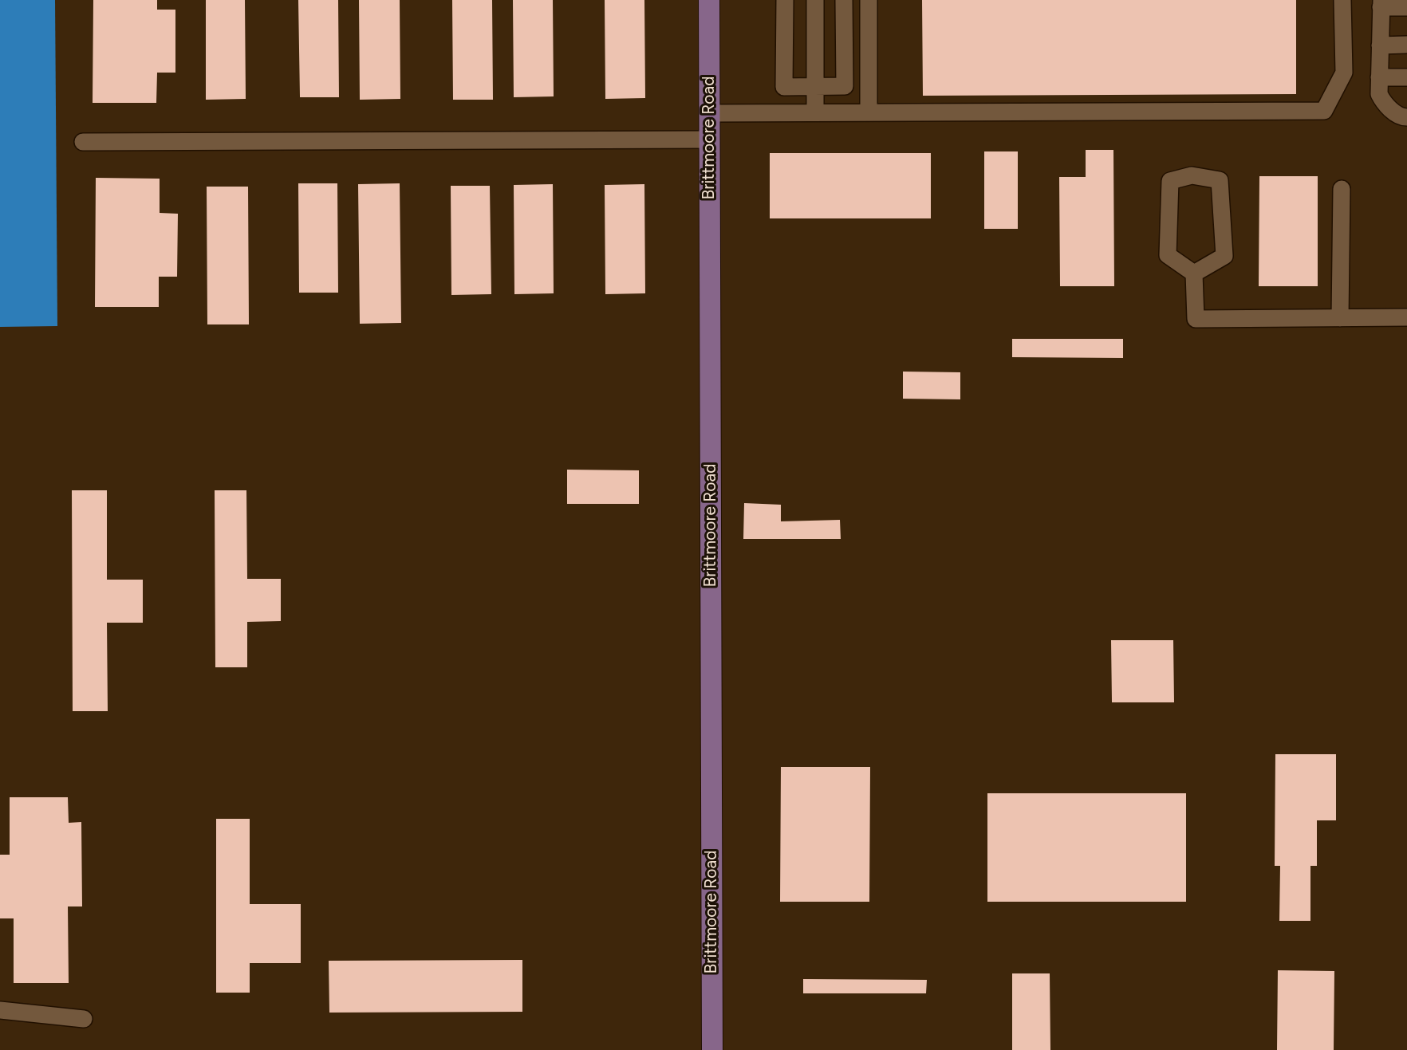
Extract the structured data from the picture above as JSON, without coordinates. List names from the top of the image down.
{
  "streets": {
    "main road": ["Brittmoore Road"]
  }
}
